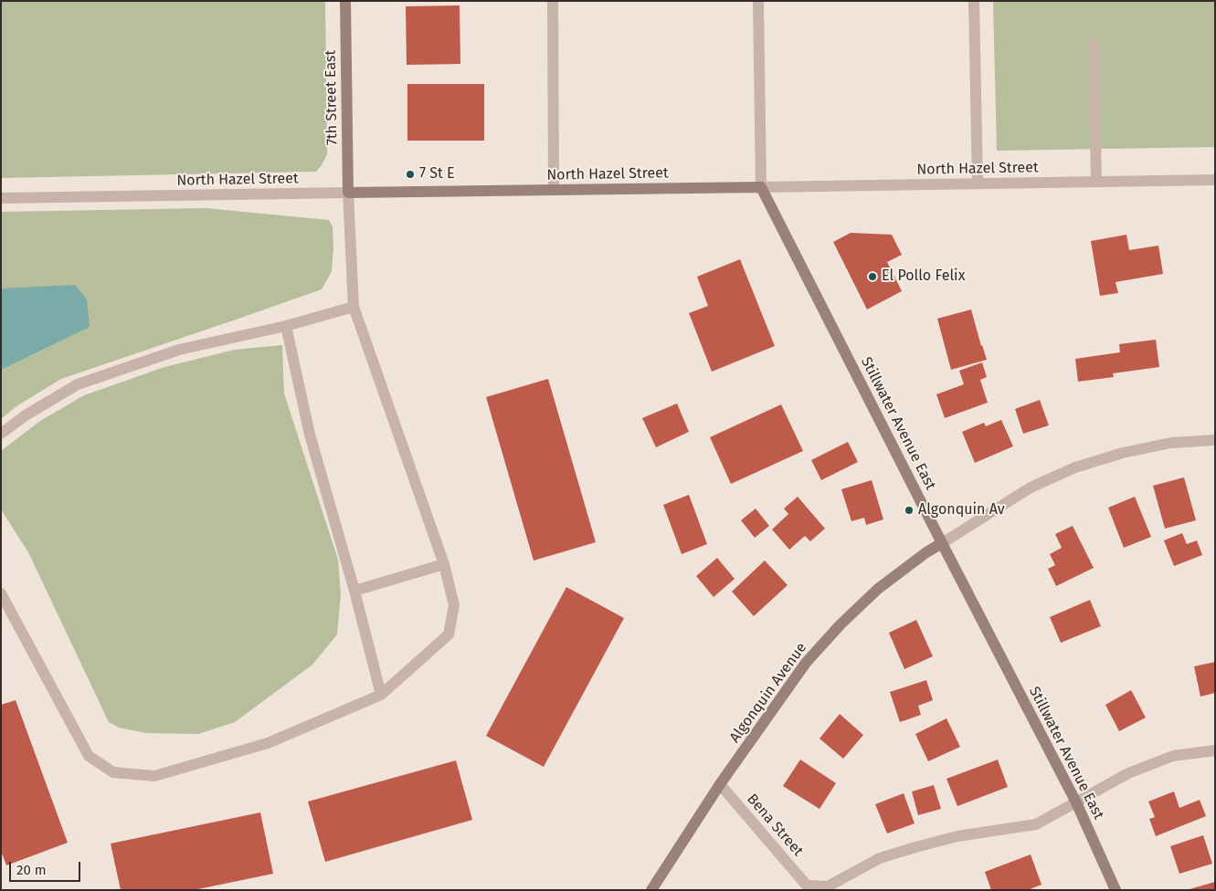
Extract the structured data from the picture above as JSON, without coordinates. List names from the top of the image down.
{
  "streets": {
    "street": [
      "7th Street East",
      "North Hazel Street",
      "Stillwater Avenue East",
      "Algonquin Avenue",
      "Bena Street"
    ]
  },
  "crossings": [
    ["7th Street East", "North Hazel Street"],
    ["North Hazel Street", "Stillwater Avenue East"],
    ["Stillwater Avenue East", "Algonquin Avenue"],
    ["Stillwater Avenue East", "Bena Street"],
    ["Algonquin Avenue", "Bena Street"]
  ],
  "places": ["7 St E", "El Pollo Felix", "Algonquin Av"],
  "scale_bar": "20 m"
}
